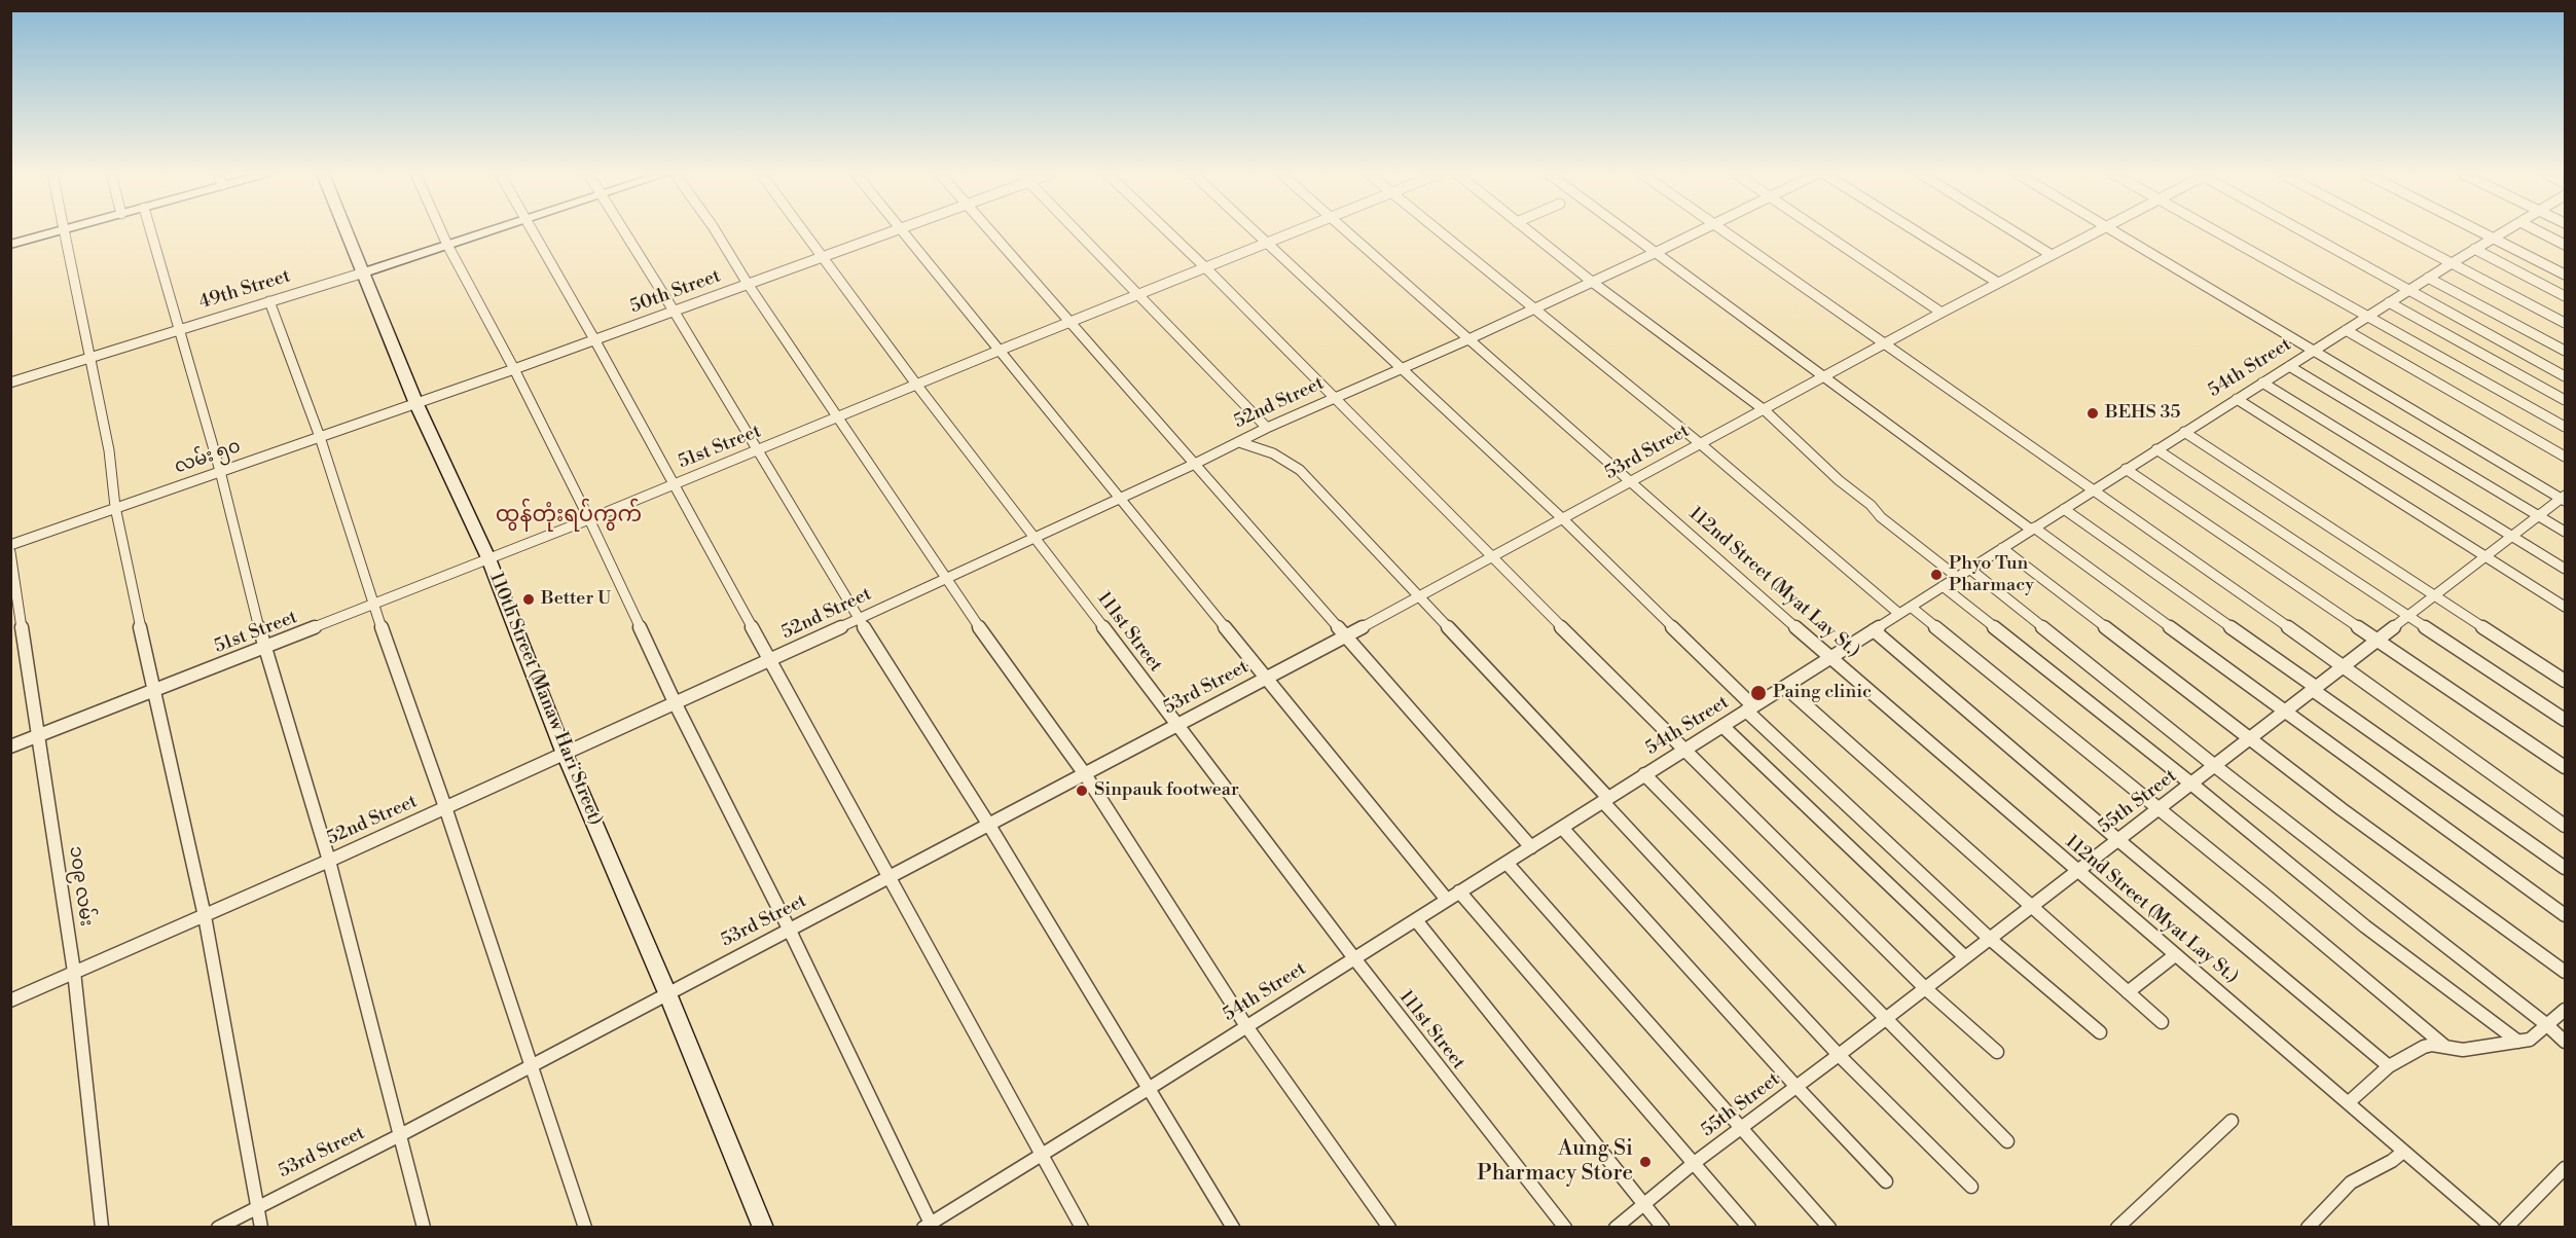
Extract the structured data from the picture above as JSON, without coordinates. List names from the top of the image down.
{
  "streets": {
    "main road": ["49th Street", "110th Street (Manaw Hari Street)"],
    "street": [
      "50th Street",
      "54th Street",
      "52nd Street",
      "51st Street",
      "53rd Street",
      "လမ်း ၅၀",
      "112nd Street (Myat Lay St.)",
      "111st Street",
      "55th Street",
      "၁၀၉ လမ်း"
    ]
  },
  "crossings": [
    ["49th Street", "110th Street (Manaw Hari Street)"],
    ["50th Street", "လမ်း ၅၀"],
    ["50th Street", "111st Street"],
    ["50th Street", "110th Street (Manaw Hari Street)"],
    ["54th Street", "112nd Street (Myat Lay St.)"],
    ["54th Street", "111st Street"],
    ["52nd Street", "112nd Street (Myat Lay St.)"],
    ["52nd Street", "111st Street"],
    ["52nd Street", "110th Street (Manaw Hari Street)"],
    ["52nd Street", "၁၀၉ လမ်း"],
    ["51st Street", "111st Street"],
    ["51st Street", "110th Street (Manaw Hari Street)"],
    ["51st Street", "၁၀၉ လမ်း"],
    ["53rd Street", "112nd Street (Myat Lay St.)"],
    ["53rd Street", "111st Street"],
    ["53rd Street", "110th Street (Manaw Hari Street)"],
    ["လမ်း ၅၀", "110th Street (Manaw Hari Street)"],
    ["112nd Street (Myat Lay St.)", "55th Street"]
  ],
  "districts": ["ထွန်တုံးရပ်ကွက်"],
  "places": [
    "BEHS 35",
    "Phyo Tun Pharmacy",
    "Better U",
    "Paing clinic",
    "Sinpauk footwear",
    "Aung Si Pharmacy Store"
  ]
}
